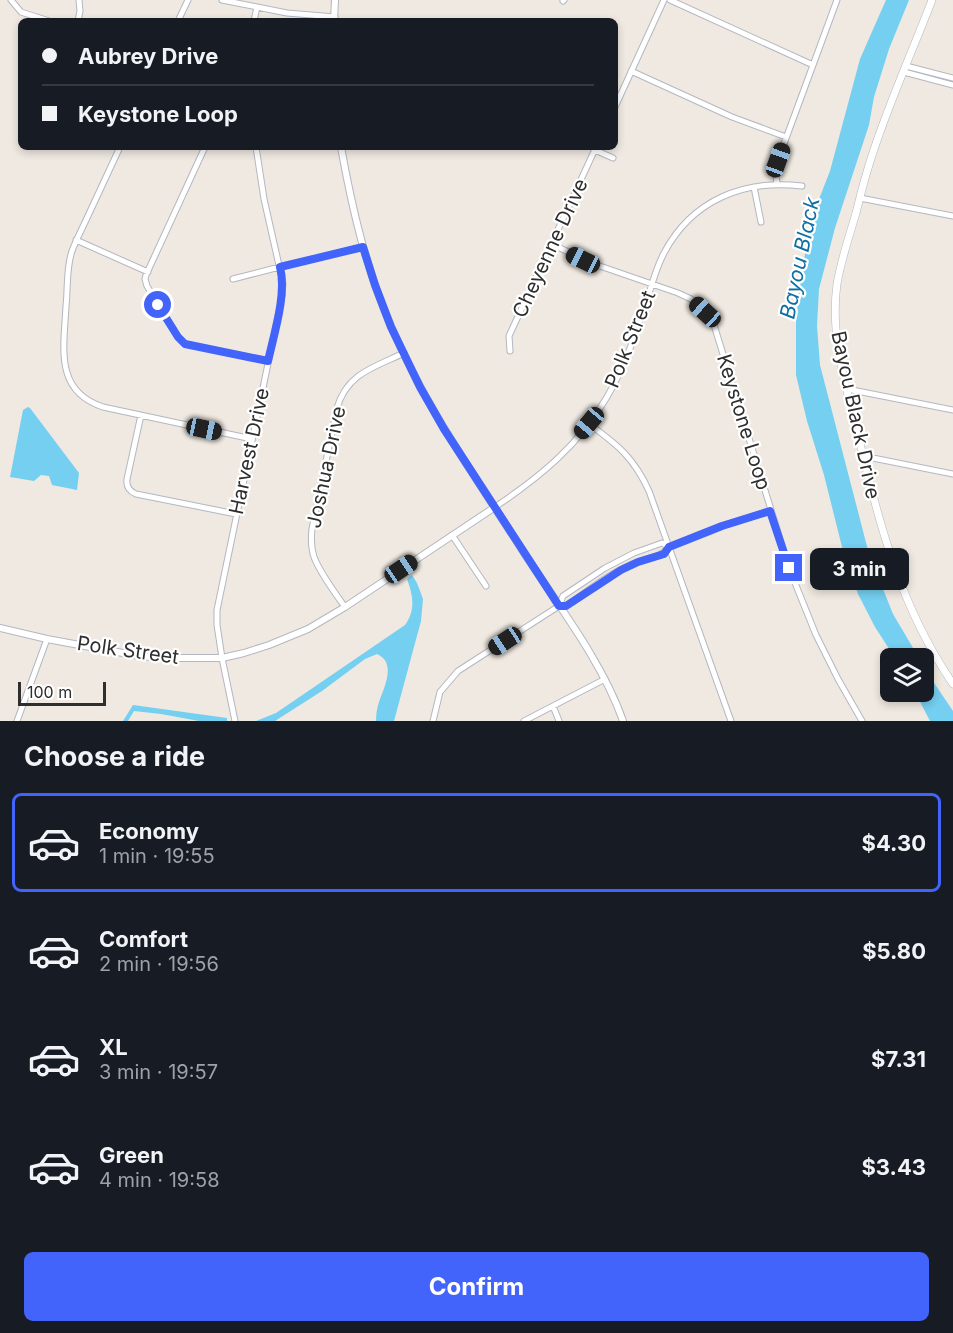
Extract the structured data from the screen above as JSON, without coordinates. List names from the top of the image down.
{
  "streets": {
    "main road": ["Bayou Black Drive"],
    "street": [
      "Cheyenne Drive",
      "Polk Street",
      "Keystone Loop",
      "Harvest Drive",
      "Joshua Drive"
    ]
  },
  "crossings": [
    ["Cheyenne Drive", "Keystone Loop"],
    ["Polk Street", "Keystone Loop"],
    ["Polk Street", "Harvest Drive"],
    ["Polk Street", "Joshua Drive"]
  ],
  "water": ["Bayou Black"],
  "scale_bar": "100 m",
  "page": {
    "banner": ["Aubrey Drive", "Keystone Loop"],
    "bubble": "3 min",
    "scale": "100 m",
    "heading": "Choose a ride",
    "list": [
      {
        "name": "Economy",
        "note": "1 min · 19:55",
        "value": "$4.30"
      },
      {
        "name": "Comfort",
        "note": "2 min · 19:56",
        "value": "$5.80"
      },
      {
        "name": "XL",
        "note": "3 min · 19:57",
        "value": "$7.31"
      },
      {
        "name": "Green",
        "note": "4 min · 19:58",
        "value": "$3.43"
      }
    ],
    "buttons": "Confirm"
  }
}
